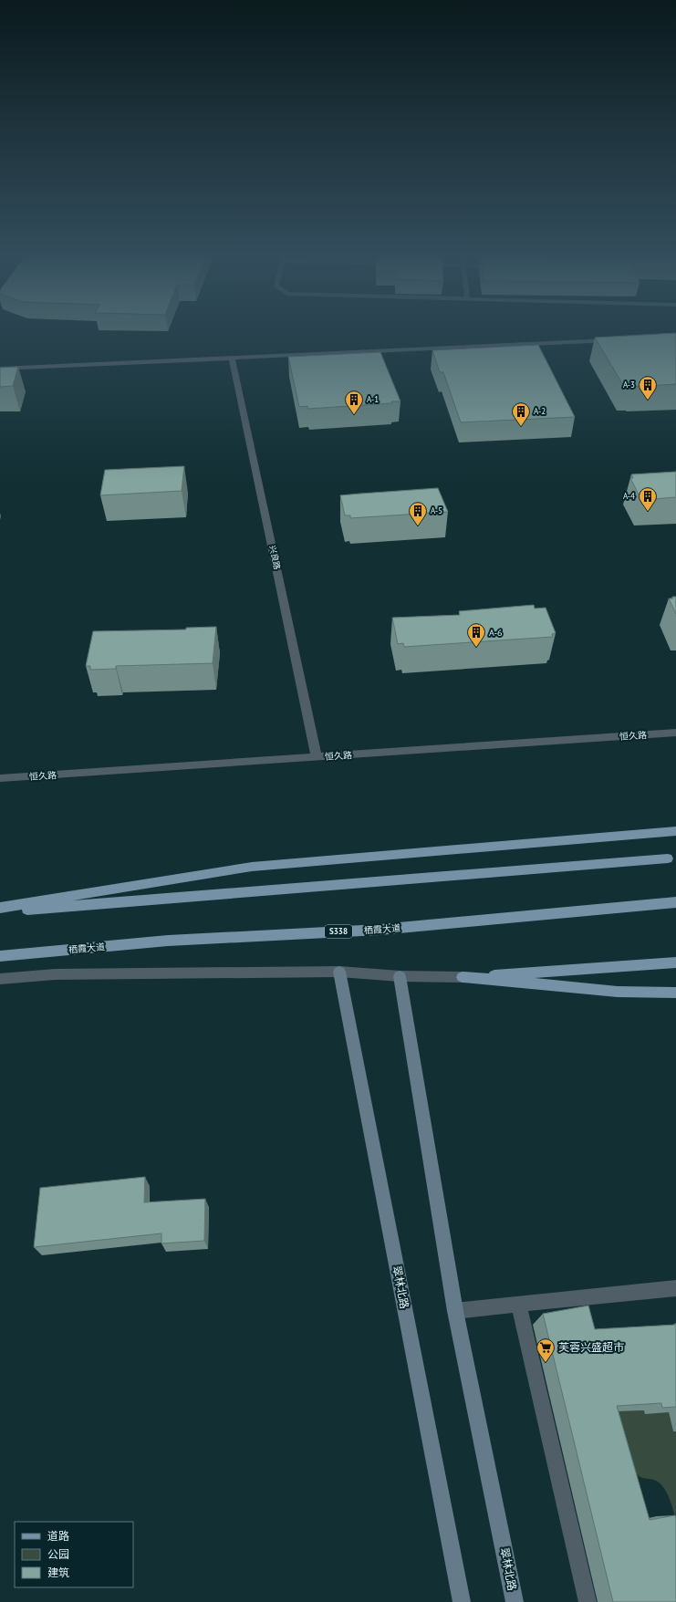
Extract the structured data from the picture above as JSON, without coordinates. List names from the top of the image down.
{
  "streets": {
    "main road": ["栖霞大道", "S338", "翠林北路"],
    "street": ["兴良路", "恒久路"]
  },
  "crossings": [
    ["兴良路", "恒久路"]
  ],
  "places": {
    "building": [
      "A-3",
      "A-1",
      "A-2",
      "A-4",
      "A-5",
      "A-6"
    ],
    "supermarket": ["芙蓉兴盛超市"]
  },
  "legend": ["道路", "公园", "建筑"]
}
